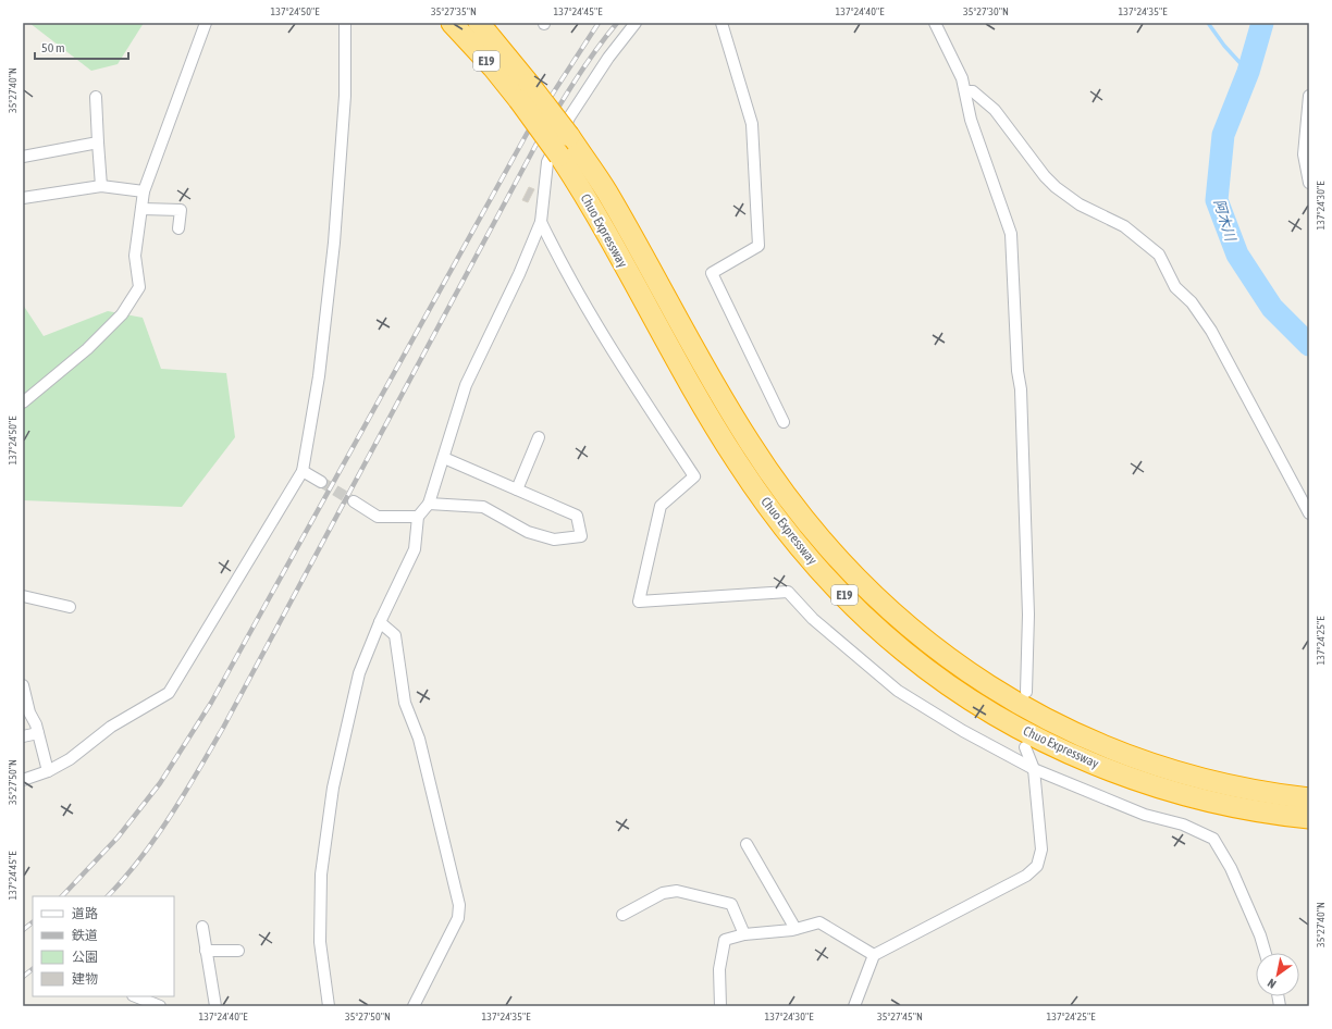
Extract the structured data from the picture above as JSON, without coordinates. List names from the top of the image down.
{
  "streets": {
    "highway": ["E19", "Chuo Expressway"]
  },
  "water": ["阿木川"],
  "legend": [
    "道路",
    "鉄道",
    "公園",
    "建物"
  ],
  "scale_bar": "50 m",
  "north": "bottom left",
  "coordinates": [
    "137°24'50\"E",
    "35°27'35\"N",
    "137°24'45\"E",
    "137°24'40\"E",
    "35°27'30\"N",
    "137°24'35\"E",
    "35°27'40\"N",
    "137°24'30\"E",
    "137°24'25\"E",
    "35°27'50\"N",
    "35°27'45\"N"
  ]
}
